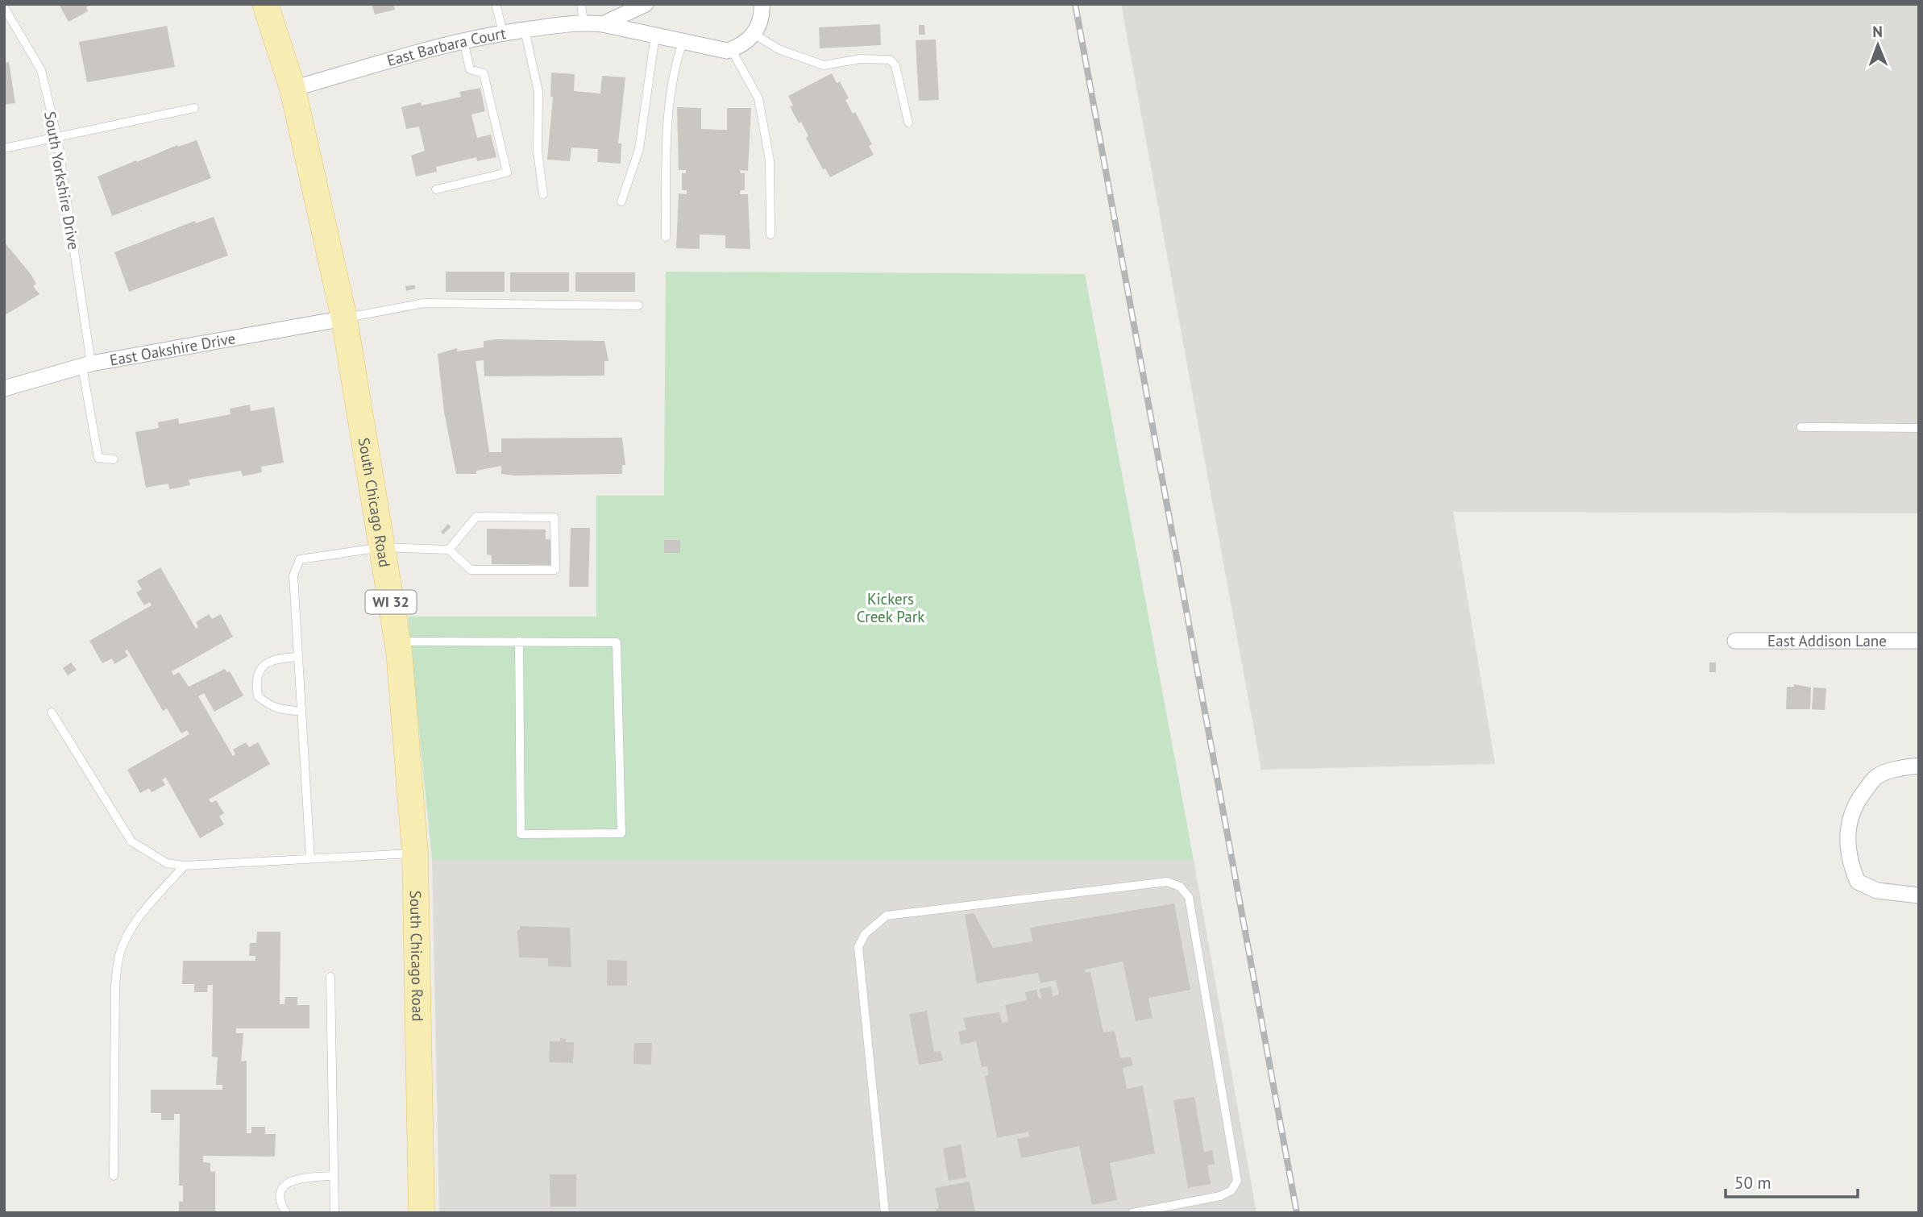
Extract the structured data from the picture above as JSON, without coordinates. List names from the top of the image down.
{
  "streets": {
    "main road": ["South Chicago Road", "WI 32"],
    "street": ["East Barbara Court", "East Oakshire Drive", "East Addison Lane"],
    "lane": ["South Yorkshire Drive"]
  },
  "crossings": [
    ["East Barbara Court", "South Chicago Road"],
    ["South Yorkshire Drive", "East Oakshire Drive"],
    ["East Oakshire Drive", "South Chicago Road"]
  ],
  "parks": ["Kickers Creek Park"],
  "scale_bar": "50 m",
  "north": "top"
}
